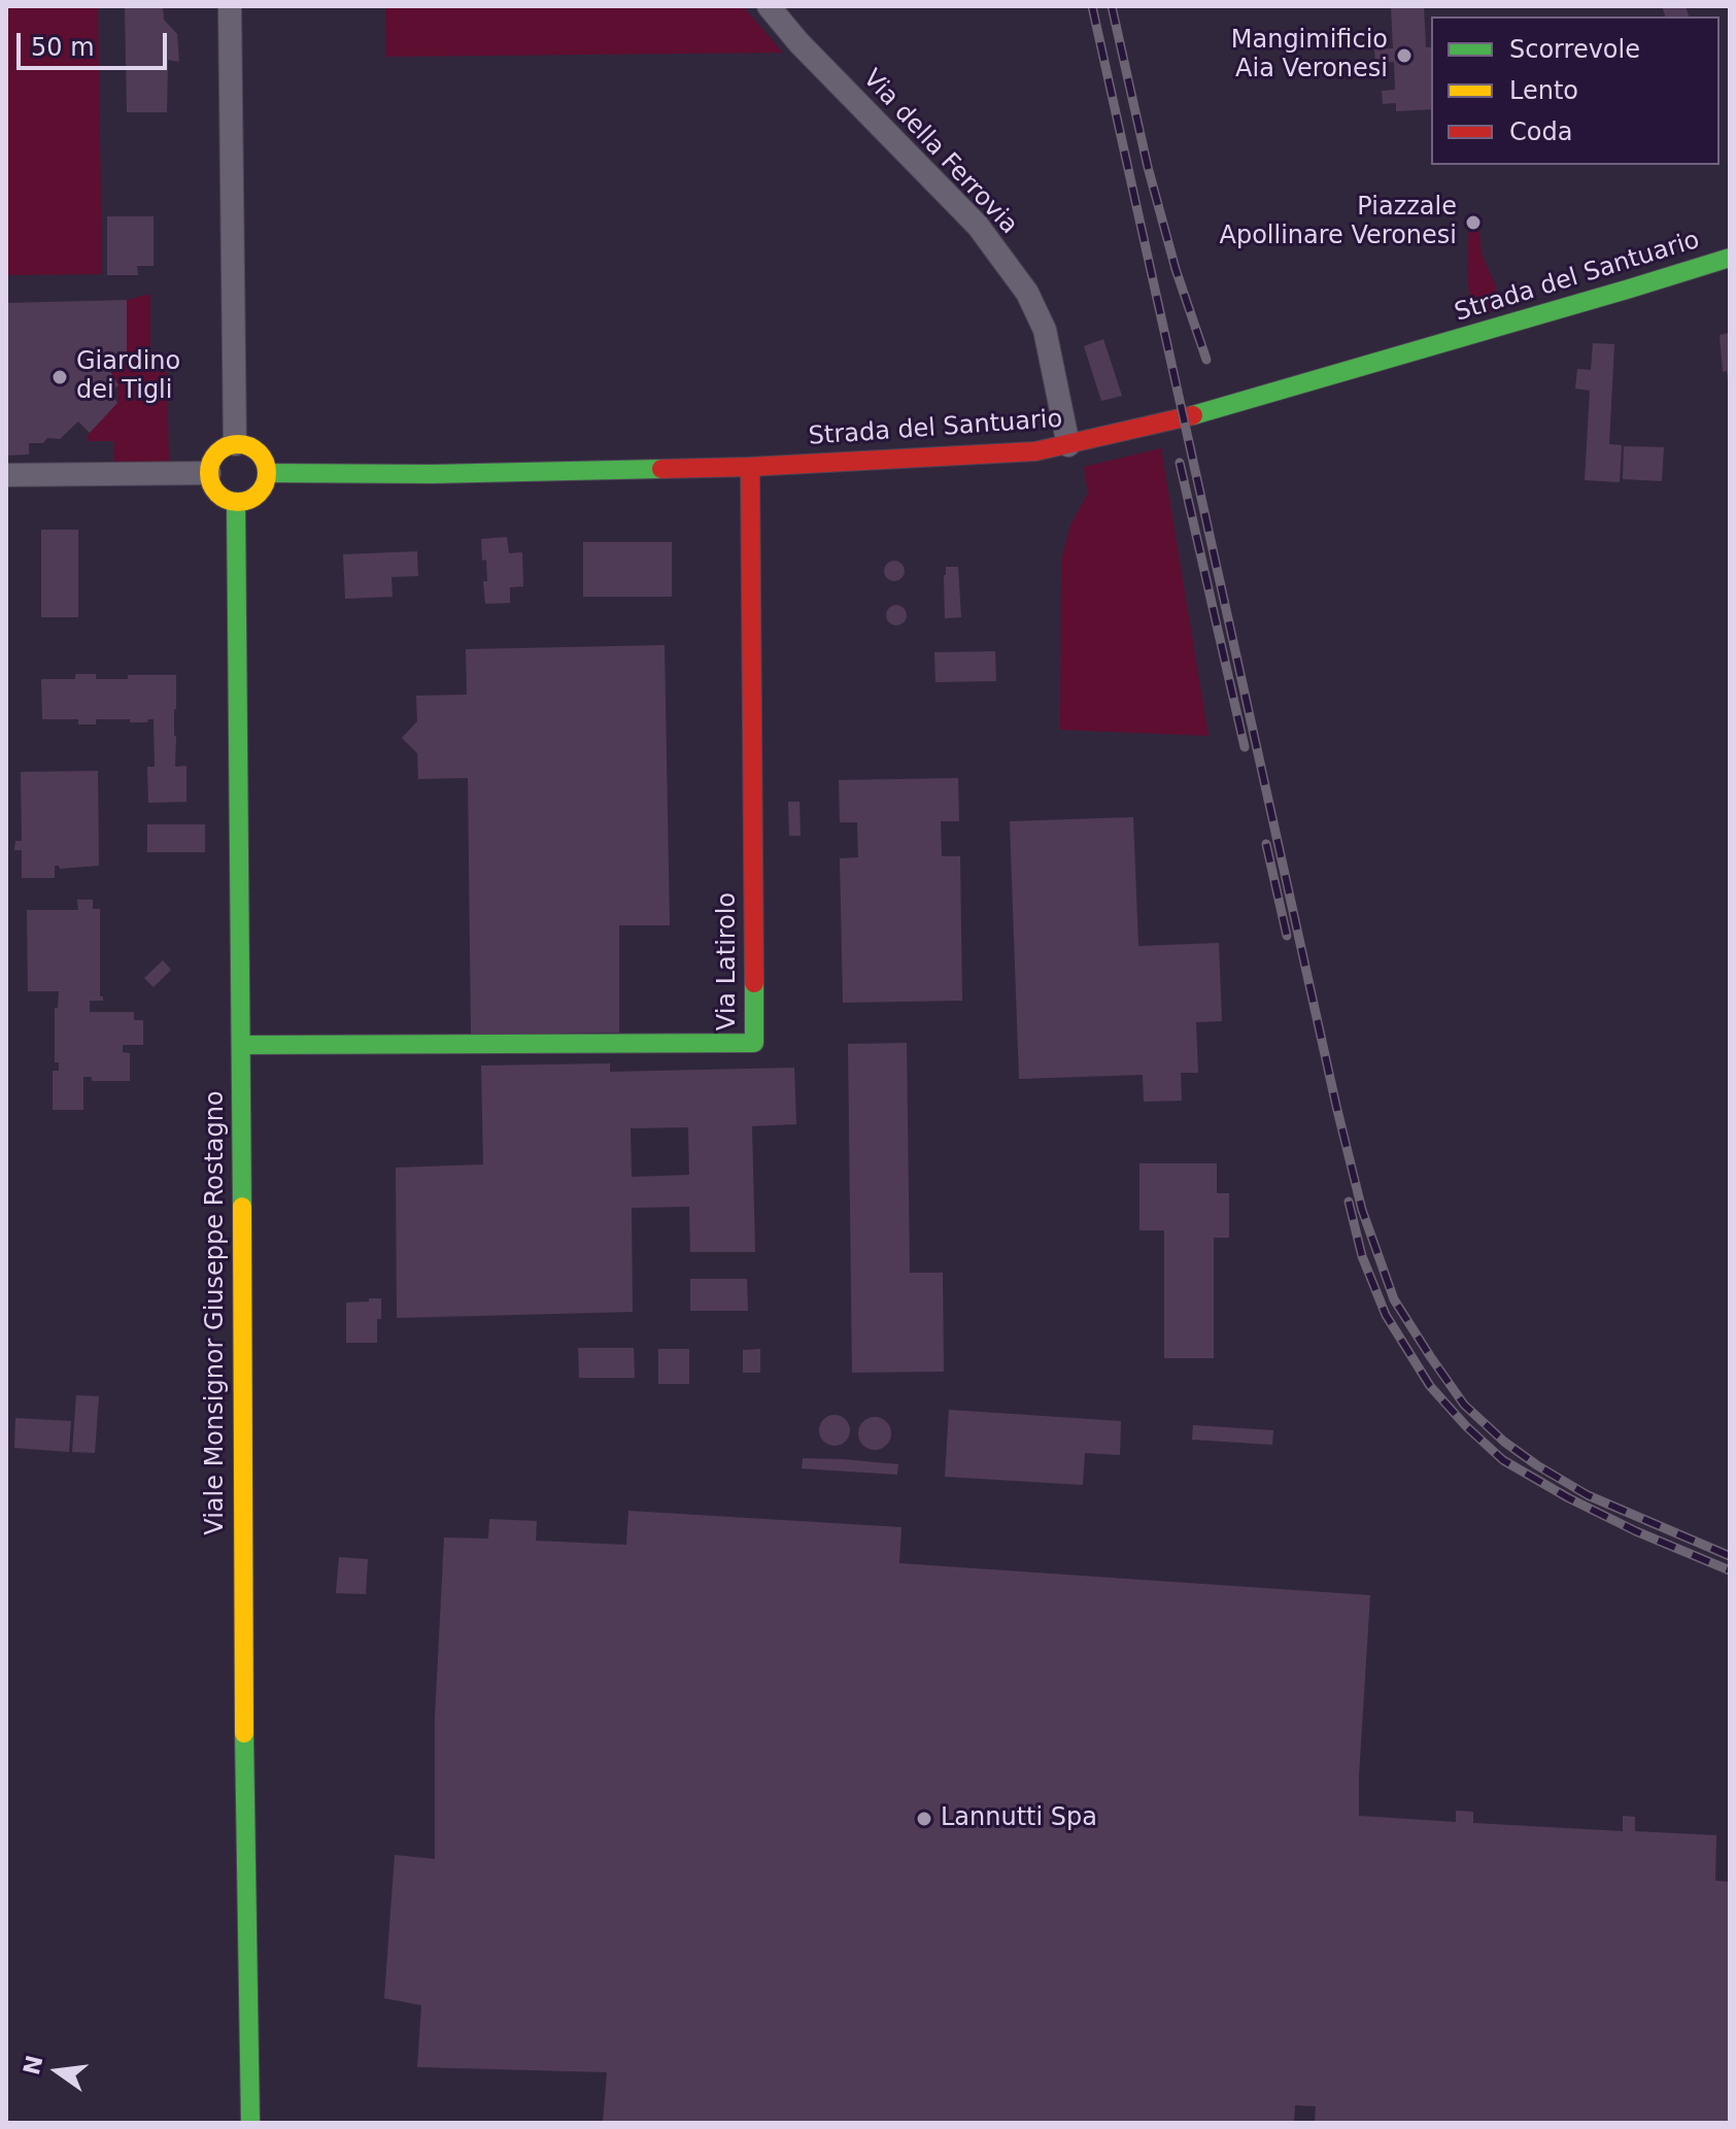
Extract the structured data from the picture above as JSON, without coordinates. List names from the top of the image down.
{
  "streets": {
    "street": [
      "Via della Ferrovia",
      "Strada del Santuario",
      "Via Latirolo",
      "Viale Monsignor Giuseppe Rostagno"
    ]
  },
  "crossings": [
    ["Via della Ferrovia", "Strada del Santuario"],
    ["Strada del Santuario", "Via Latirolo"],
    ["Strada del Santuario", "Viale Monsignor Giuseppe Rostagno"],
    ["Via Latirolo", "Viale Monsignor Giuseppe Rostagno"]
  ],
  "places": [
    "Mangimificio Aia Veronesi",
    "Piazzale Apollinare Veronesi",
    "Giardino dei Tigli",
    "Lannutti Spa"
  ],
  "legend": ["Scorrevole", "Lento", "Coda"],
  "scale_bar": "50 m",
  "north": "left"
}
